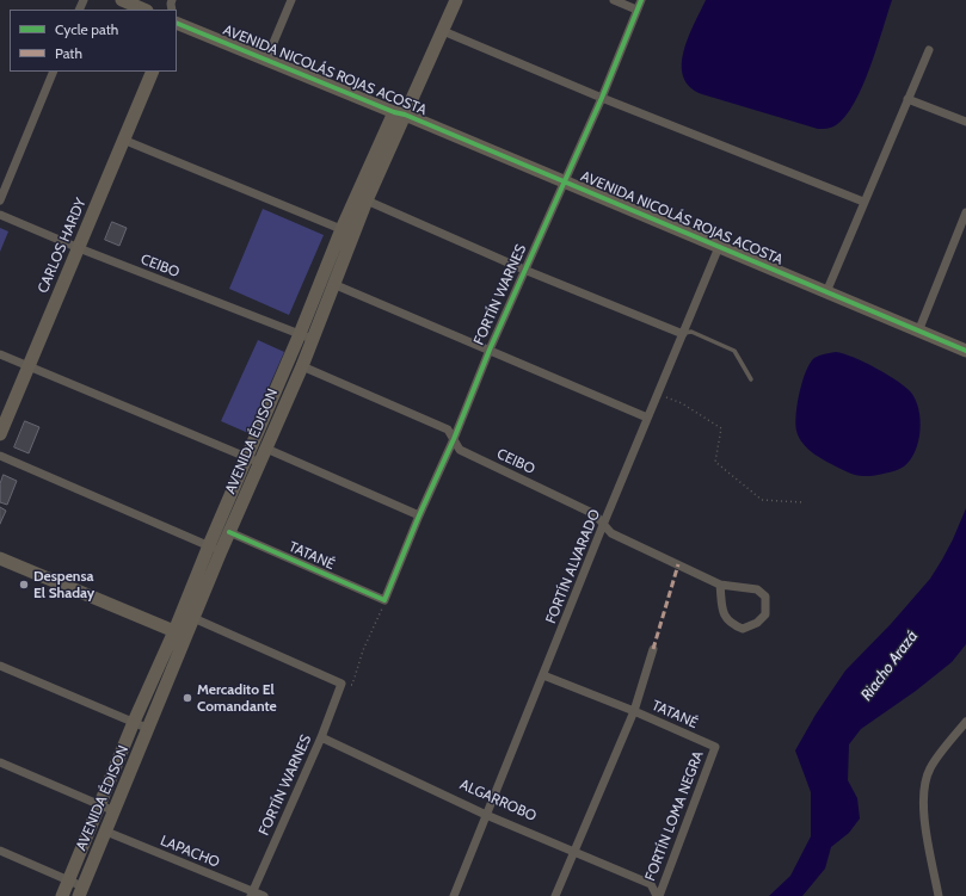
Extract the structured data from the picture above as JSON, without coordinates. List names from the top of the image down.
{
  "streets": {
    "main road": ["AVENIDA NICOLÁS ROJAS ACOSTA", "CARLOS HARDY", "AVENIDA ÉDISON"],
    "street": [
      "CEIBO",
      "FORTÍN WARNES",
      "TATANÉ",
      "FORTÍN ALVARADO",
      "ALGARROBO",
      "FORTÍN LOMA NEGRA",
      "LAPACHO"
    ]
  },
  "crossings": [
    ["AVENIDA NICOLÁS ROJAS ACOSTA", "FORTÍN WARNES"],
    ["AVENIDA NICOLÁS ROJAS ACOSTA", "AVENIDA ÉDISON"],
    ["AVENIDA NICOLÁS ROJAS ACOSTA", "FORTÍN ALVARADO"],
    ["CARLOS HARDY", "CEIBO"],
    ["CEIBO", "FORTÍN WARNES"],
    ["CEIBO", "AVENIDA ÉDISON"],
    ["CEIBO", "FORTÍN ALVARADO"],
    ["FORTÍN WARNES", "TATANÉ"],
    ["FORTÍN WARNES", "ALGARROBO"],
    ["FORTÍN WARNES", "LAPACHO"],
    ["AVENIDA ÉDISON", "TATANÉ"],
    ["AVENIDA ÉDISON", "LAPACHO"],
    ["TATANÉ", "FORTÍN ALVARADO"],
    ["TATANÉ", "FORTÍN LOMA NEGRA"],
    ["FORTÍN ALVARADO", "ALGARROBO"],
    ["ALGARROBO", "FORTÍN LOMA NEGRA"]
  ],
  "water": ["Riacho Arazá"],
  "places": ["Despensa El Shaday", "Mercadito El Comandante"],
  "legend": ["Cycle path", "Path"]
}
